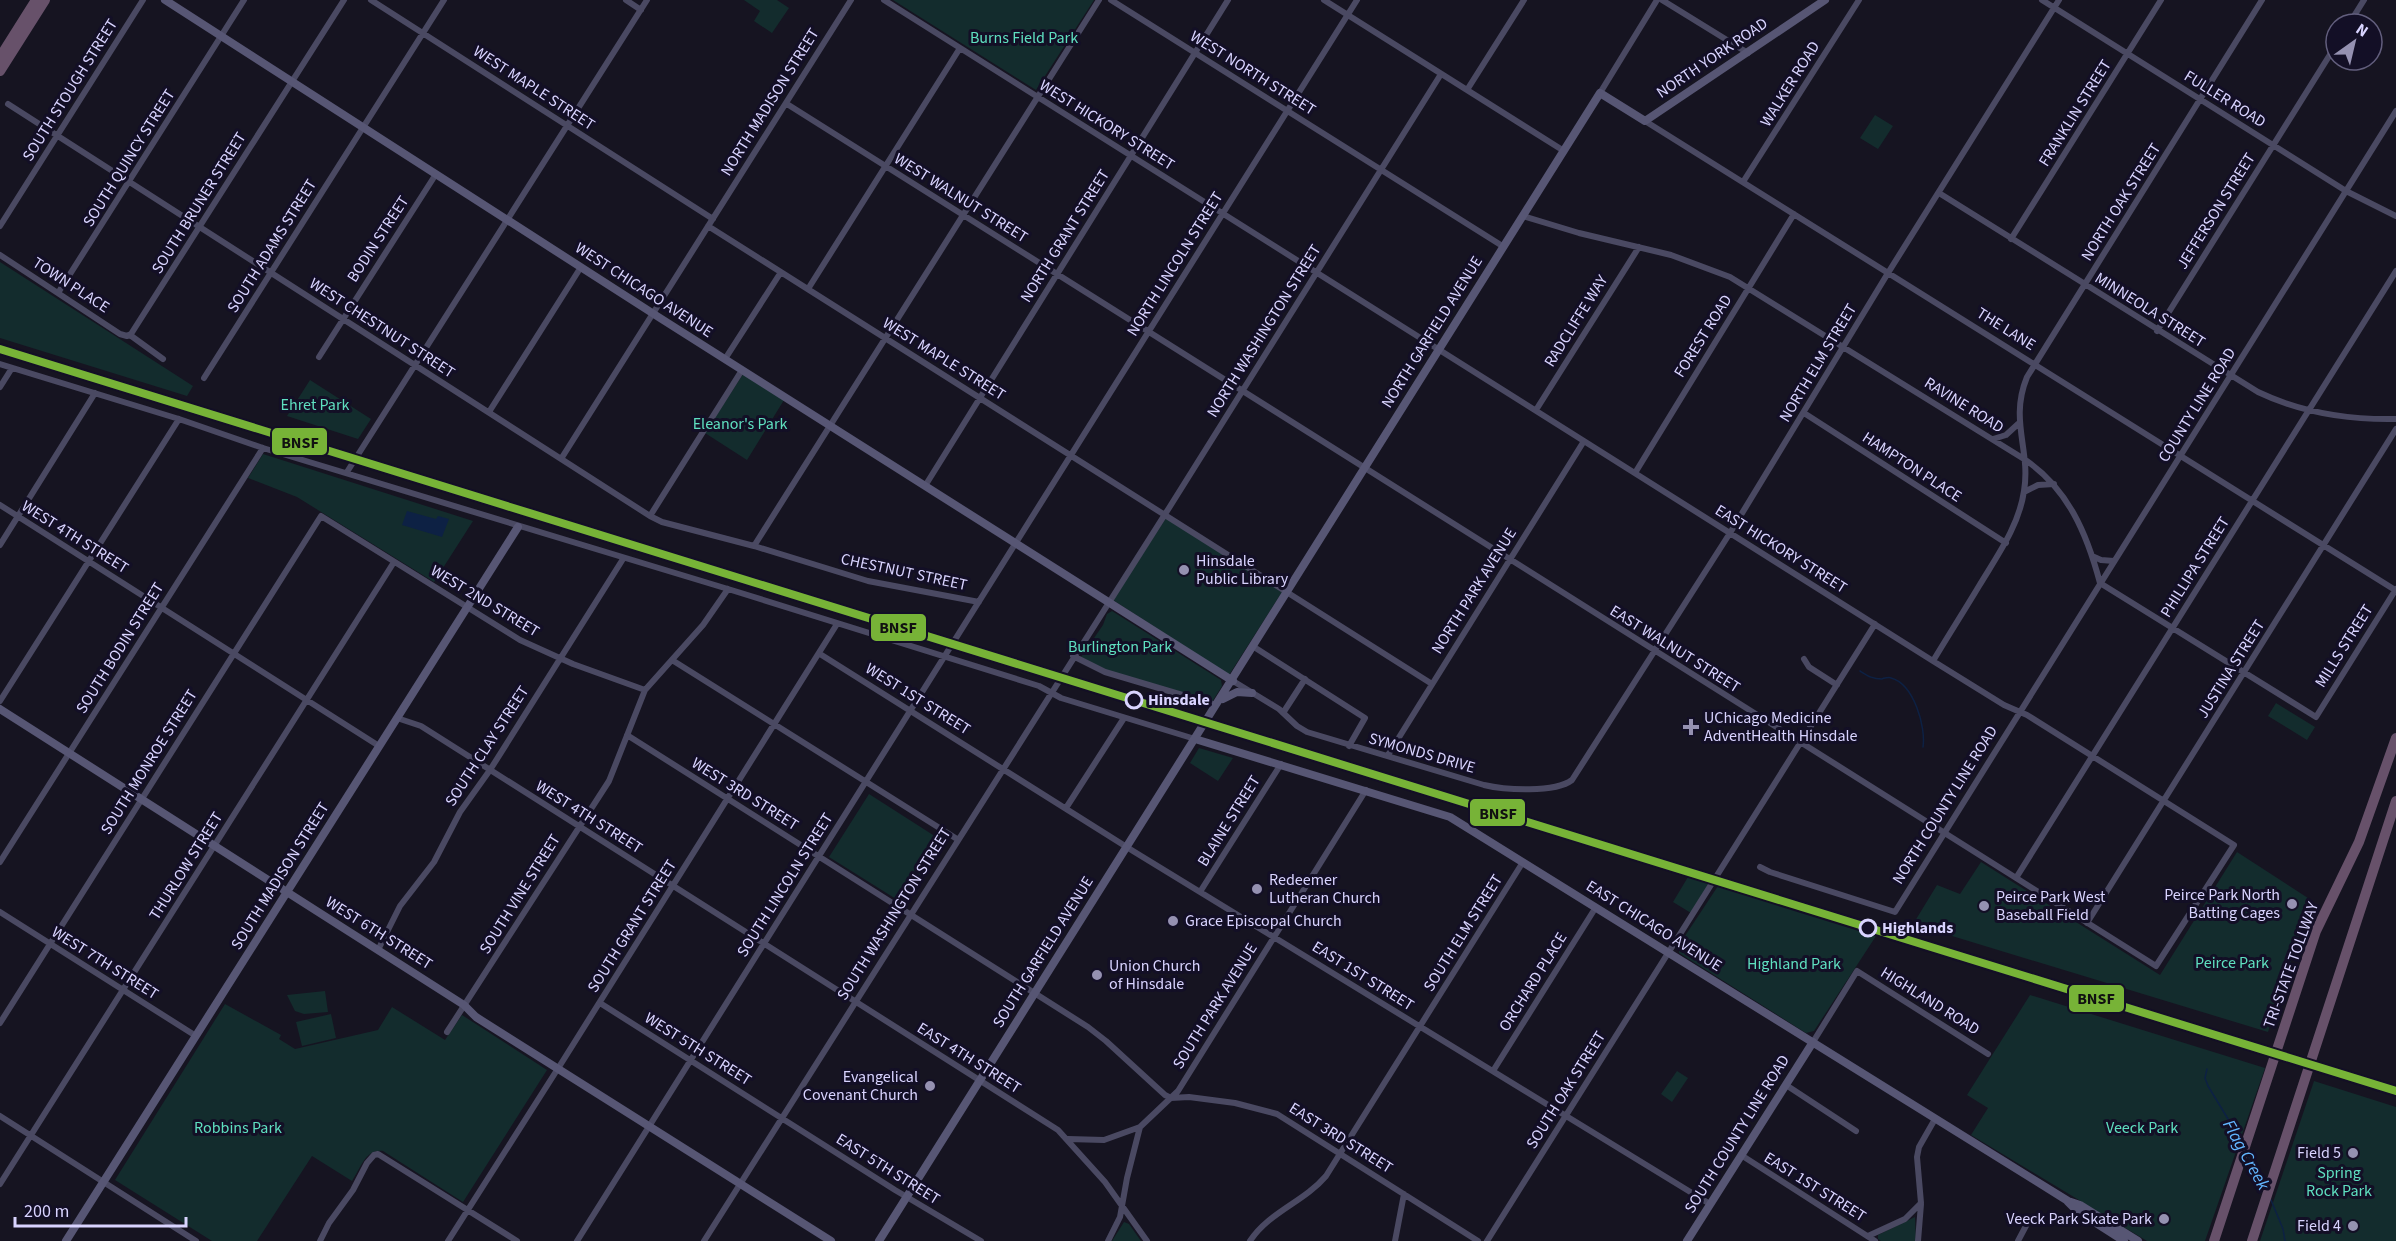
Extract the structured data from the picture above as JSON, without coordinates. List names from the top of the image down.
{
  "streets": {
    "highway": ["TRI-STATE TOLLWAY"],
    "main road": [
      "NORTH YORK ROAD",
      "WEST CHICAGO AVENUE",
      "THE LANE",
      "NORTH GARFIELD AVENUE",
      "SOUTH MADISON STREET",
      "EAST CHICAGO AVENUE",
      "WEST 6TH STREET",
      "SOUTH GARFIELD AVENUE",
      "SOUTH COUNTY LINE ROAD"
    ],
    "street": [
      "WEST NORTH STREET",
      "WALKER ROAD",
      "WEST MAPLE STREET",
      "SOUTH STOUGH STREET",
      "FULLER ROAD",
      "NORTH MADISON STREET",
      "FRANKLIN STREET",
      "WEST HICKORY STREET",
      "SOUTH QUINCY STREET",
      "WEST WALNUT STREET",
      "NORTH OAK STREET",
      "SOUTH BRUNER STREET",
      "JEFFERSON STREET",
      "NORTH GRANT STREET",
      "BODIN STREET",
      "SOUTH ADAMS STREET",
      "NORTH LINCOLN STREET",
      "TOWN PLACE",
      "MINNEOLA STREET",
      "RADCLIFFE WAY",
      "WEST CHESTNUT STREET",
      "NORTH WASHINGTON STREET",
      "FOREST ROAD",
      "NORTH ELM STREET",
      "RAVINE ROAD",
      "COUNTY LINE ROAD",
      "HAMPTON PLACE",
      "WEST 4TH STREET",
      "EAST HICKORY STREET",
      "PHILLIPA STREET",
      "CHESTNUT STREET",
      "NORTH PARK AVENUE",
      "WEST 2ND STREET",
      "MILLS STREET",
      "SOUTH BODIN STREET",
      "EAST WALNUT STREET",
      "JUSTINA STREET",
      "WEST 1ST STREET",
      "SOUTH CLAY STREET",
      "SYMONDS DRIVE",
      "SOUTH MONROE STREET",
      "WEST 3RD STREET",
      "NORTH COUNTY LINE ROAD",
      "BLAINE STREET",
      "THURLOW STREET",
      "SOUTH LINCOLN STREET",
      "SOUTH VINE STREET",
      "SOUTH WASHINGTON STREET",
      "SOUTH GRANT STREET",
      "SOUTH ELM STREET",
      "WEST 7TH STREET",
      "EAST 1ST STREET",
      "ORCHARD PLACE",
      "HIGHLAND ROAD",
      "SOUTH PARK AVENUE",
      "WEST 5TH STREET",
      "EAST 4TH STREET",
      "SOUTH OAK STREET",
      "EAST 3RD STREET",
      "EAST 5TH STREET"
    ]
  },
  "crossings": [
    ["NORTH YORK ROAD", "THE LANE"],
    ["WEST NORTH STREET", "NORTH GRANT STREET"],
    ["WEST NORTH STREET", "NORTH LINCOLN STREET"],
    ["WEST NORTH STREET", "NORTH WASHINGTON STREET"],
    ["WEST NORTH STREET", "NORTH GARFIELD AVENUE"],
    ["WALKER ROAD", "THE LANE"],
    ["WEST MAPLE STREET", "NORTH MADISON STREET"],
    ["WEST MAPLE STREET", "NORTH GRANT STREET"],
    ["WEST MAPLE STREET", "SOUTH ADAMS STREET"],
    ["WEST MAPLE STREET", "NORTH LINCOLN STREET"],
    ["WEST MAPLE STREET", "NORTH WASHINGTON STREET"],
    ["WEST MAPLE STREET", "NORTH GARFIELD AVENUE"],
    ["WEST MAPLE STREET", "NORTH PARK AVENUE"],
    ["SOUTH STOUGH STREET", "WEST CHESTNUT STREET"],
    ["FULLER ROAD", "FRANKLIN STREET"],
    ["FULLER ROAD", "NORTH OAK STREET"],
    ["FULLER ROAD", "JEFFERSON STREET"],
    ["FULLER ROAD", "NORTH ELM STREET"],
    ["FULLER ROAD", "COUNTY LINE ROAD"],
    ["NORTH MADISON STREET", "WEST WALNUT STREET"],
    ["FRANKLIN STREET", "MINNEOLA STREET"],
    ["WEST HICKORY STREET", "NORTH GRANT STREET"],
    ["WEST HICKORY STREET", "NORTH LINCOLN STREET"],
    ["WEST HICKORY STREET", "NORTH WASHINGTON STREET"],
    ["WEST HICKORY STREET", "EAST HICKORY STREET"],
    ["SOUTH QUINCY STREET", "TOWN PLACE"],
    ["SOUTH QUINCY STREET", "WEST CHICAGO AVENUE"],
    ["SOUTH QUINCY STREET", "WEST CHESTNUT STREET"],
    ["WEST WALNUT STREET", "NORTH GRANT STREET"],
    ["WEST WALNUT STREET", "NORTH LINCOLN STREET"],
    ["WEST WALNUT STREET", "NORTH WASHINGTON STREET"],
    ["WEST WALNUT STREET", "EAST WALNUT STREET"],
    ["NORTH OAK STREET", "MINNEOLA STREET"],
    ["NORTH OAK STREET", "THE LANE"],
    ["NORTH OAK STREET", "RAVINE ROAD"],
    ["NORTH OAK STREET", "HAMPTON PLACE"],
    ["NORTH OAK STREET", "EAST HICKORY STREET"],
    ["SOUTH BRUNER STREET", "TOWN PLACE"],
    ["SOUTH BRUNER STREET", "WEST CHICAGO AVENUE"],
    ["SOUTH BRUNER STREET", "WEST CHESTNUT STREET"],
    ["JEFFERSON STREET", "MINNEOLA STREET"],
    ["NORTH GRANT STREET", "WEST CHICAGO AVENUE"],
    ["BODIN STREET", "WEST CHICAGO AVENUE"],
    ["BODIN STREET", "WEST CHESTNUT STREET"],
    ["SOUTH ADAMS STREET", "WEST CHICAGO AVENUE"],
    ["SOUTH ADAMS STREET", "WEST CHESTNUT STREET"],
    ["NORTH LINCOLN STREET", "WEST CHICAGO AVENUE"],
    ["NORTH LINCOLN STREET", "SOUTH LINCOLN STREET"],
    ["WEST CHICAGO AVENUE", "NORTH WASHINGTON STREET"],
    ["WEST CHICAGO AVENUE", "SOUTH LINCOLN STREET"],
    ["WEST CHICAGO AVENUE", "SOUTH WASHINGTON STREET"],
    ["MINNEOLA STREET", "NORTH ELM STREET"],
    ["MINNEOLA STREET", "COUNTY LINE ROAD"],
    ["MINNEOLA STREET", "PHILLIPA STREET"],
    ["RADCLIFFE WAY", "RAVINE ROAD"],
    ["RADCLIFFE WAY", "EAST HICKORY STREET"],
    ["WEST CHESTNUT STREET", "CHESTNUT STREET"],
    ["THE LANE", "NORTH GARFIELD AVENUE"],
    ["THE LANE", "FOREST ROAD"],
    ["THE LANE", "NORTH ELM STREET"],
    ["THE LANE", "COUNTY LINE ROAD"],
    ["THE LANE", "PHILLIPA STREET"],
    ["THE LANE", "MILLS STREET"],
    ["THE LANE", "JUSTINA STREET"],
    ["NORTH WASHINGTON STREET", "EAST HICKORY STREET"],
    ["NORTH WASHINGTON STREET", "EAST WALNUT STREET"],
    ["NORTH WASHINGTON STREET", "SOUTH WASHINGTON STREET"],
    ["NORTH GARFIELD AVENUE", "RAVINE ROAD"],
    ["NORTH GARFIELD AVENUE", "EAST HICKORY STREET"],
    ["NORTH GARFIELD AVENUE", "EAST WALNUT STREET"],
    ["NORTH GARFIELD AVENUE", "SYMONDS DRIVE"],
    ["NORTH GARFIELD AVENUE", "SOUTH GARFIELD AVENUE"],
    ["FOREST ROAD", "RAVINE ROAD"],
    ["FOREST ROAD", "EAST HICKORY STREET"],
    ["NORTH ELM STREET", "RAVINE ROAD"],
    ["NORTH ELM STREET", "HAMPTON PLACE"],
    ["NORTH ELM STREET", "EAST HICKORY STREET"],
    ["NORTH ELM STREET", "EAST WALNUT STREET"],
    ["NORTH ELM STREET", "SYMONDS DRIVE"],
    ["RAVINE ROAD", "COUNTY LINE ROAD"],
    ["COUNTY LINE ROAD", "EAST HICKORY STREET"],
    ["COUNTY LINE ROAD", "NORTH COUNTY LINE ROAD"],
    ["WEST 4TH STREET", "SOUTH BODIN STREET"],
    ["WEST 4TH STREET", "SOUTH CLAY STREET"],
    ["WEST 4TH STREET", "SOUTH MONROE STREET"],
    ["WEST 4TH STREET", "THURLOW STREET"],
    ["WEST 4TH STREET", "SOUTH MADISON STREET"],
    ["WEST 4TH STREET", "SOUTH LINCOLN STREET"],
    ["WEST 4TH STREET", "SOUTH VINE STREET"],
    ["WEST 4TH STREET", "SOUTH WASHINGTON STREET"],
    ["WEST 4TH STREET", "SOUTH GRANT STREET"],
    ["WEST 4TH STREET", "EAST 4TH STREET"],
    ["EAST HICKORY STREET", "PHILLIPA STREET"],
    ["EAST HICKORY STREET", "NORTH PARK AVENUE"],
    ["EAST HICKORY STREET", "EAST WALNUT STREET"],
    ["EAST HICKORY STREET", "JUSTINA STREET"],
    ["EAST HICKORY STREET", "NORTH COUNTY LINE ROAD"],
    ["PHILLIPA STREET", "EAST WALNUT STREET"],
    ["CHESTNUT STREET", "SOUTH LINCOLN STREET"],
    ["NORTH PARK AVENUE", "EAST WALNUT STREET"],
    ["NORTH PARK AVENUE", "SYMONDS DRIVE"],
    ["WEST 2ND STREET", "SOUTH CLAY STREET"],
    ["WEST 2ND STREET", "SOUTH MONROE STREET"],
    ["WEST 2ND STREET", "THURLOW STREET"],
    ["WEST 2ND STREET", "SOUTH MADISON STREET"],
    ["WEST 2ND STREET", "SOUTH VINE STREET"],
    ["MILLS STREET", "JUSTINA STREET"],
    ["SOUTH BODIN STREET", "WEST 6TH STREET"],
    ["EAST WALNUT STREET", "JUSTINA STREET"],
    ["EAST WALNUT STREET", "NORTH COUNTY LINE ROAD"],
    ["WEST 1ST STREET", "SOUTH LINCOLN STREET"],
    ["WEST 1ST STREET", "SOUTH WASHINGTON STREET"],
    ["WEST 1ST STREET", "SOUTH GRANT STREET"],
    ["WEST 1ST STREET", "EAST 1ST STREET"],
    ["SOUTH CLAY STREET", "WEST 6TH STREET"],
    ["SYMONDS DRIVE", "SOUTH GARFIELD AVENUE"],
    ["SOUTH MONROE STREET", "WEST 6TH STREET"],
    ["SOUTH MONROE STREET", "WEST 7TH STREET"],
    ["WEST 3RD STREET", "SOUTH LINCOLN STREET"],
    ["WEST 3RD STREET", "SOUTH VINE STREET"],
    ["WEST 3RD STREET", "SOUTH WASHINGTON STREET"],
    ["WEST 3RD STREET", "SOUTH GRANT STREET"],
    ["BLAINE STREET", "EAST CHICAGO AVENUE"],
    ["BLAINE STREET", "EAST 1ST STREET"],
    ["THURLOW STREET", "WEST 6TH STREET"],
    ["THURLOW STREET", "WEST 7TH STREET"],
    ["SOUTH MADISON STREET", "WEST 6TH STREET"],
    ["SOUTH MADISON STREET", "WEST 7TH STREET"],
    ["SOUTH LINCOLN STREET", "WEST 6TH STREET"],
    ["SOUTH LINCOLN STREET", "WEST 5TH STREET"],
    ["SOUTH VINE STREET", "WEST 6TH STREET"],
    ["SOUTH WASHINGTON STREET", "WEST 6TH STREET"],
    ["SOUTH WASHINGTON STREET", "EAST 1ST STREET"],
    ["SOUTH WASHINGTON STREET", "WEST 5TH STREET"],
    ["SOUTH WASHINGTON STREET", "EAST 4TH STREET"],
    ["SOUTH WASHINGTON STREET", "EAST 5TH STREET"],
    ["SOUTH GRANT STREET", "WEST 6TH STREET"],
    ["SOUTH GRANT STREET", "WEST 5TH STREET"],
    ["EAST CHICAGO AVENUE", "SOUTH ELM STREET"],
    ["EAST CHICAGO AVENUE", "SOUTH GARFIELD AVENUE"],
    ["EAST CHICAGO AVENUE", "ORCHARD PLACE"],
    ["EAST CHICAGO AVENUE", "HIGHLAND ROAD"],
    ["EAST CHICAGO AVENUE", "SOUTH PARK AVENUE"],
    ["EAST CHICAGO AVENUE", "SOUTH OAK STREET"],
    ["EAST CHICAGO AVENUE", "SOUTH COUNTY LINE ROAD"],
    ["SOUTH ELM STREET", "EAST 1ST STREET"],
    ["SOUTH ELM STREET", "EAST 3RD STREET"],
    ["SOUTH GARFIELD AVENUE", "EAST 1ST STREET"],
    ["SOUTH GARFIELD AVENUE", "EAST 4TH STREET"],
    ["SOUTH GARFIELD AVENUE", "EAST 5TH STREET"],
    ["EAST 1ST STREET", "ORCHARD PLACE"],
    ["EAST 1ST STREET", "SOUTH PARK AVENUE"],
    ["EAST 1ST STREET", "SOUTH OAK STREET"],
    ["EAST 1ST STREET", "SOUTH COUNTY LINE ROAD"],
    ["HIGHLAND ROAD", "SOUTH COUNTY LINE ROAD"],
    ["SOUTH PARK AVENUE", "EAST 3RD STREET"],
    ["WEST 5TH STREET", "EAST 5TH STREET"]
  ],
  "water": ["Flag Creek"],
  "parks": [
    "Burns Field Park",
    "Ehret Park",
    "Eleanor's Park",
    "Burlington Park",
    "Peirce Park",
    "Highland Park",
    "Robbins Park",
    "Veeck Park",
    "Spring Rock Park"
  ],
  "places": {
    "other": [
      "Hinsdale Public Library",
      "Hinsdale",
      "Redeemer Lutheran Church",
      "Peirce Park North Batting Cages",
      "Peirce Park West Baseball Field",
      "Grace Episcopal Church",
      "Highlands",
      "Union Church of Hinsdale",
      "Evangelical Covenant Church",
      "Field 5",
      "Veeck Park Skate Park",
      "Field 4"
    ],
    "health": ["UChicago Medicine AdventHealth Hinsdale"]
  },
  "lines": ["transit line BNSF"],
  "scale_bar": "200 m",
  "north": "top right"
}
